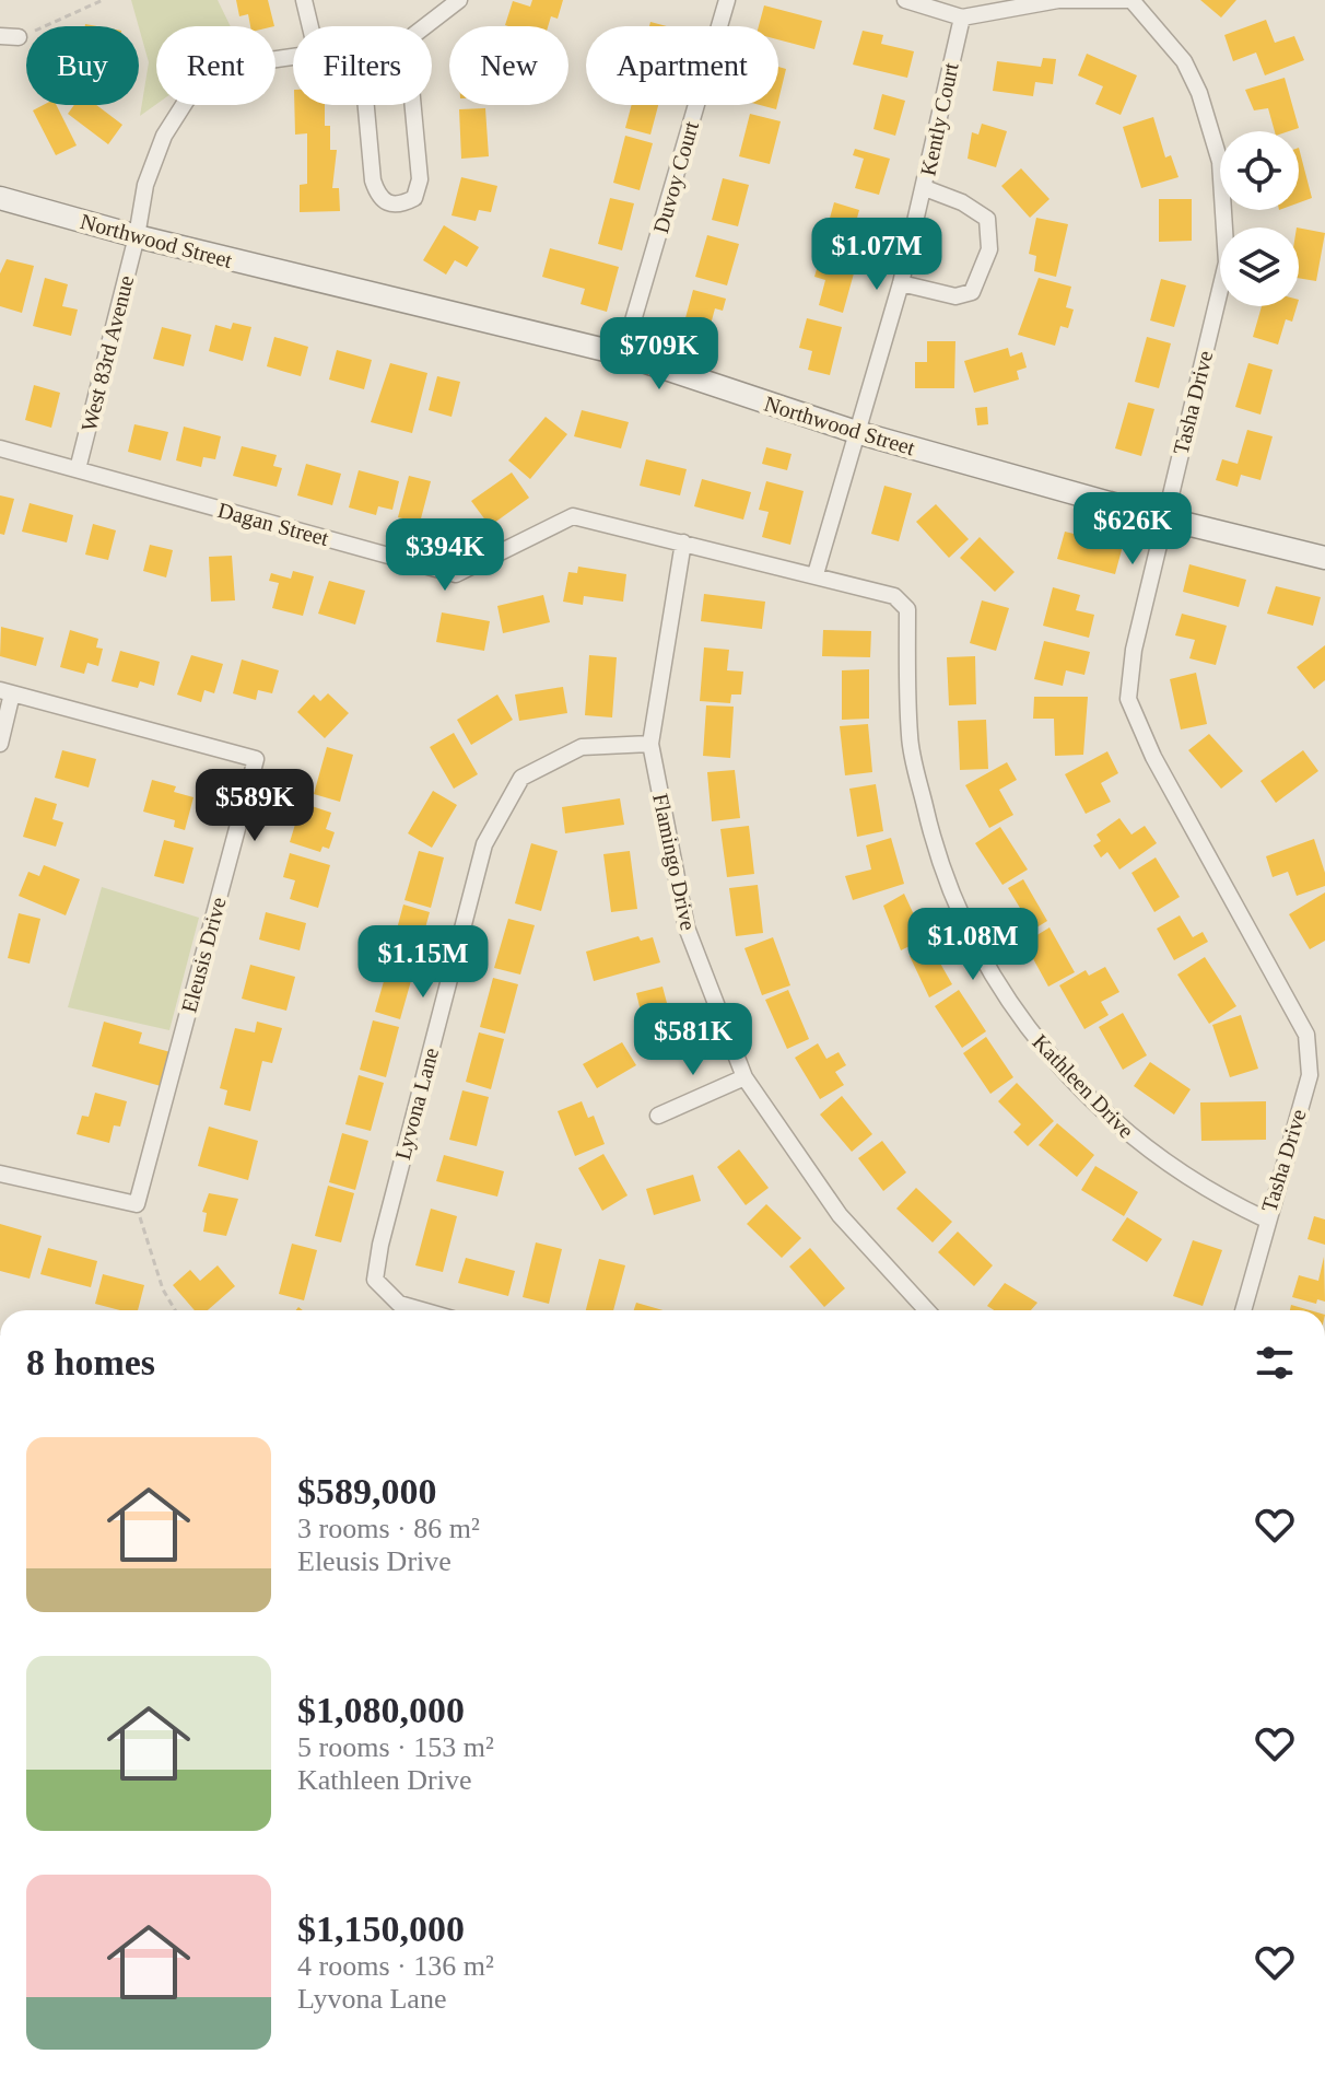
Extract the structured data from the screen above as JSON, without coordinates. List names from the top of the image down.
{
  "streets": {
    "street": [
      "Kently Court",
      "Duvoy Court",
      "Northwood Street",
      "West 83rd Avenue",
      "Tasha Drive",
      "Dagan Street",
      "Flamingo Drive",
      "Eleusis Drive",
      "Kathleen Drive",
      "Lyvona Lane"
    ]
  },
  "crossings": [
    ["Kently Court", "Northwood Street"],
    ["Kently Court", "Tasha Drive"],
    ["Kently Court", "Dagan Street"],
    ["Duvoy Court", "Northwood Street"],
    ["Northwood Street", "West 83rd Avenue"],
    ["Northwood Street", "Tasha Drive"],
    ["West 83rd Avenue", "Dagan Street"],
    ["Tasha Drive", "Kathleen Drive"],
    ["Dagan Street", "Flamingo Drive"],
    ["Dagan Street", "Kathleen Drive"],
    ["Flamingo Drive", "Lyvona Lane"]
  ],
  "page": {
    "chip": [
      "Buy",
      "Rent",
      "Filters",
      "New",
      "Apartment"
    ],
    "price": [
      "$1.07M",
      "$709K",
      "$626K",
      "$394K",
      "$589K",
      "$1.08M",
      "$1.15M",
      "$581K"
    ],
    "heading": "8 homes",
    "list": [
      {
        "name": "$589,000",
        "note": "3 rooms · 86 m² · Eleusis Drive"
      },
      {
        "name": "$1,080,000",
        "note": "5 rooms · 153 m² · Kathleen Drive"
      },
      {
        "name": "$1,150,000",
        "note": "4 rooms · 136 m² · Lyvona Lane"
      }
    ]
  }
}
